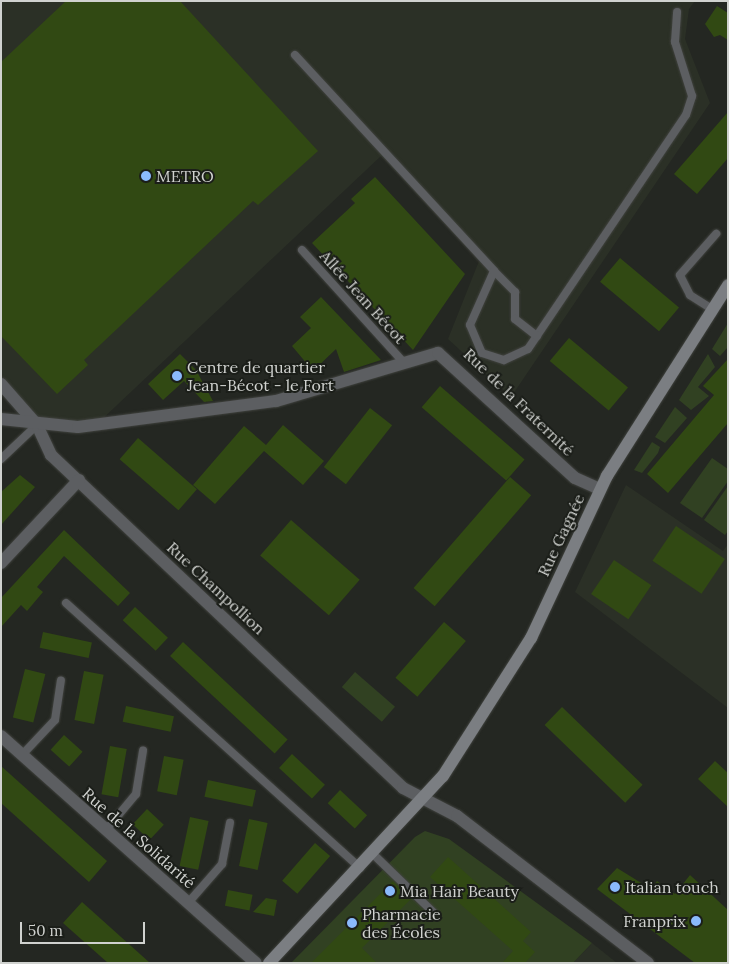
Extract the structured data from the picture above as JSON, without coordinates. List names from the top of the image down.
{
  "streets": {
    "street": [
      "Rue de la Fraternité",
      "Rue Gagnée",
      "Rue Champollion",
      "Rue de la Solidarité"
    ],
    "lane": ["Allée Jean Bécot"]
  },
  "crossings": [
    ["Allée Jean Bécot", "Rue de la Fraternité"],
    ["Rue de la Fraternité", "Rue Gagnée"],
    ["Rue de la Fraternité", "Rue Champollion"],
    ["Rue Gagnée", "Rue Champollion"]
  ],
  "places": [
    "METRO",
    "Centre de quartier Jean-Bécot - le Fort",
    "Italian touch",
    "Mia Hair Beauty",
    "Franprix",
    "Pharmacie des Écoles"
  ],
  "scale_bar": "50 m"
}
